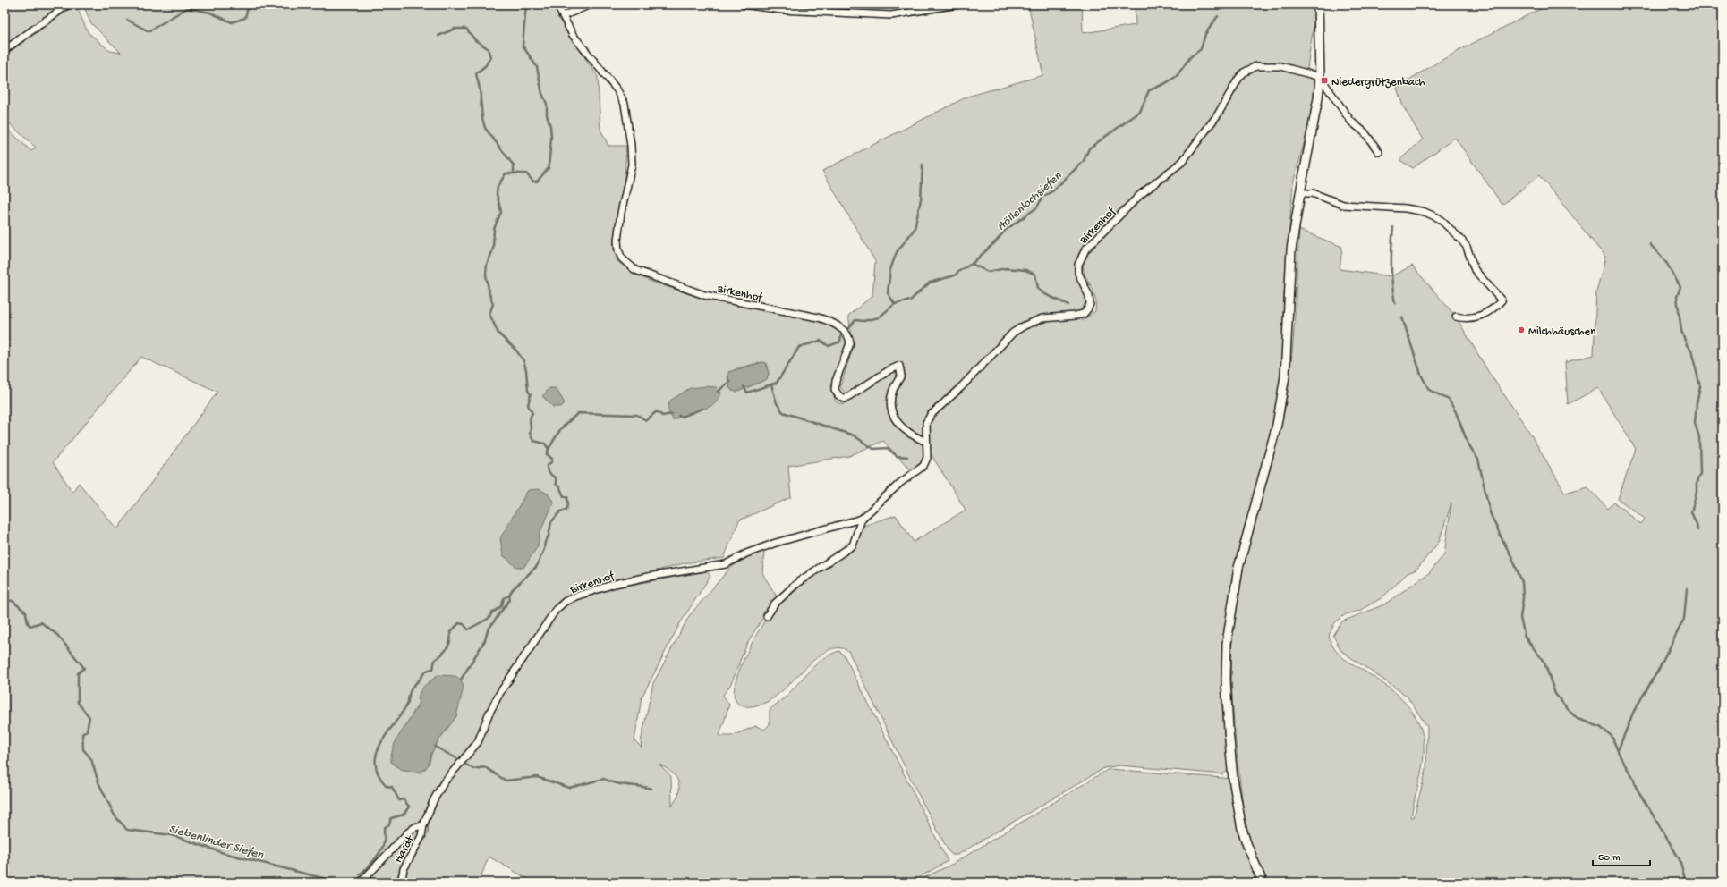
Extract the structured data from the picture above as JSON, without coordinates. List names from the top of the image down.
{
  "streets": {
    "street": ["Birkenhof", "Hardt"]
  },
  "crossings": [
    ["Birkenhof", "Hardt"]
  ],
  "water": ["Höllenlochsiefen", "Siebenlinder Siefen"],
  "places": {
    "transit": ["Niedergrützenbach"],
    "other": ["Milchhäuschen"]
  },
  "scale_bar": "50 m"
}
